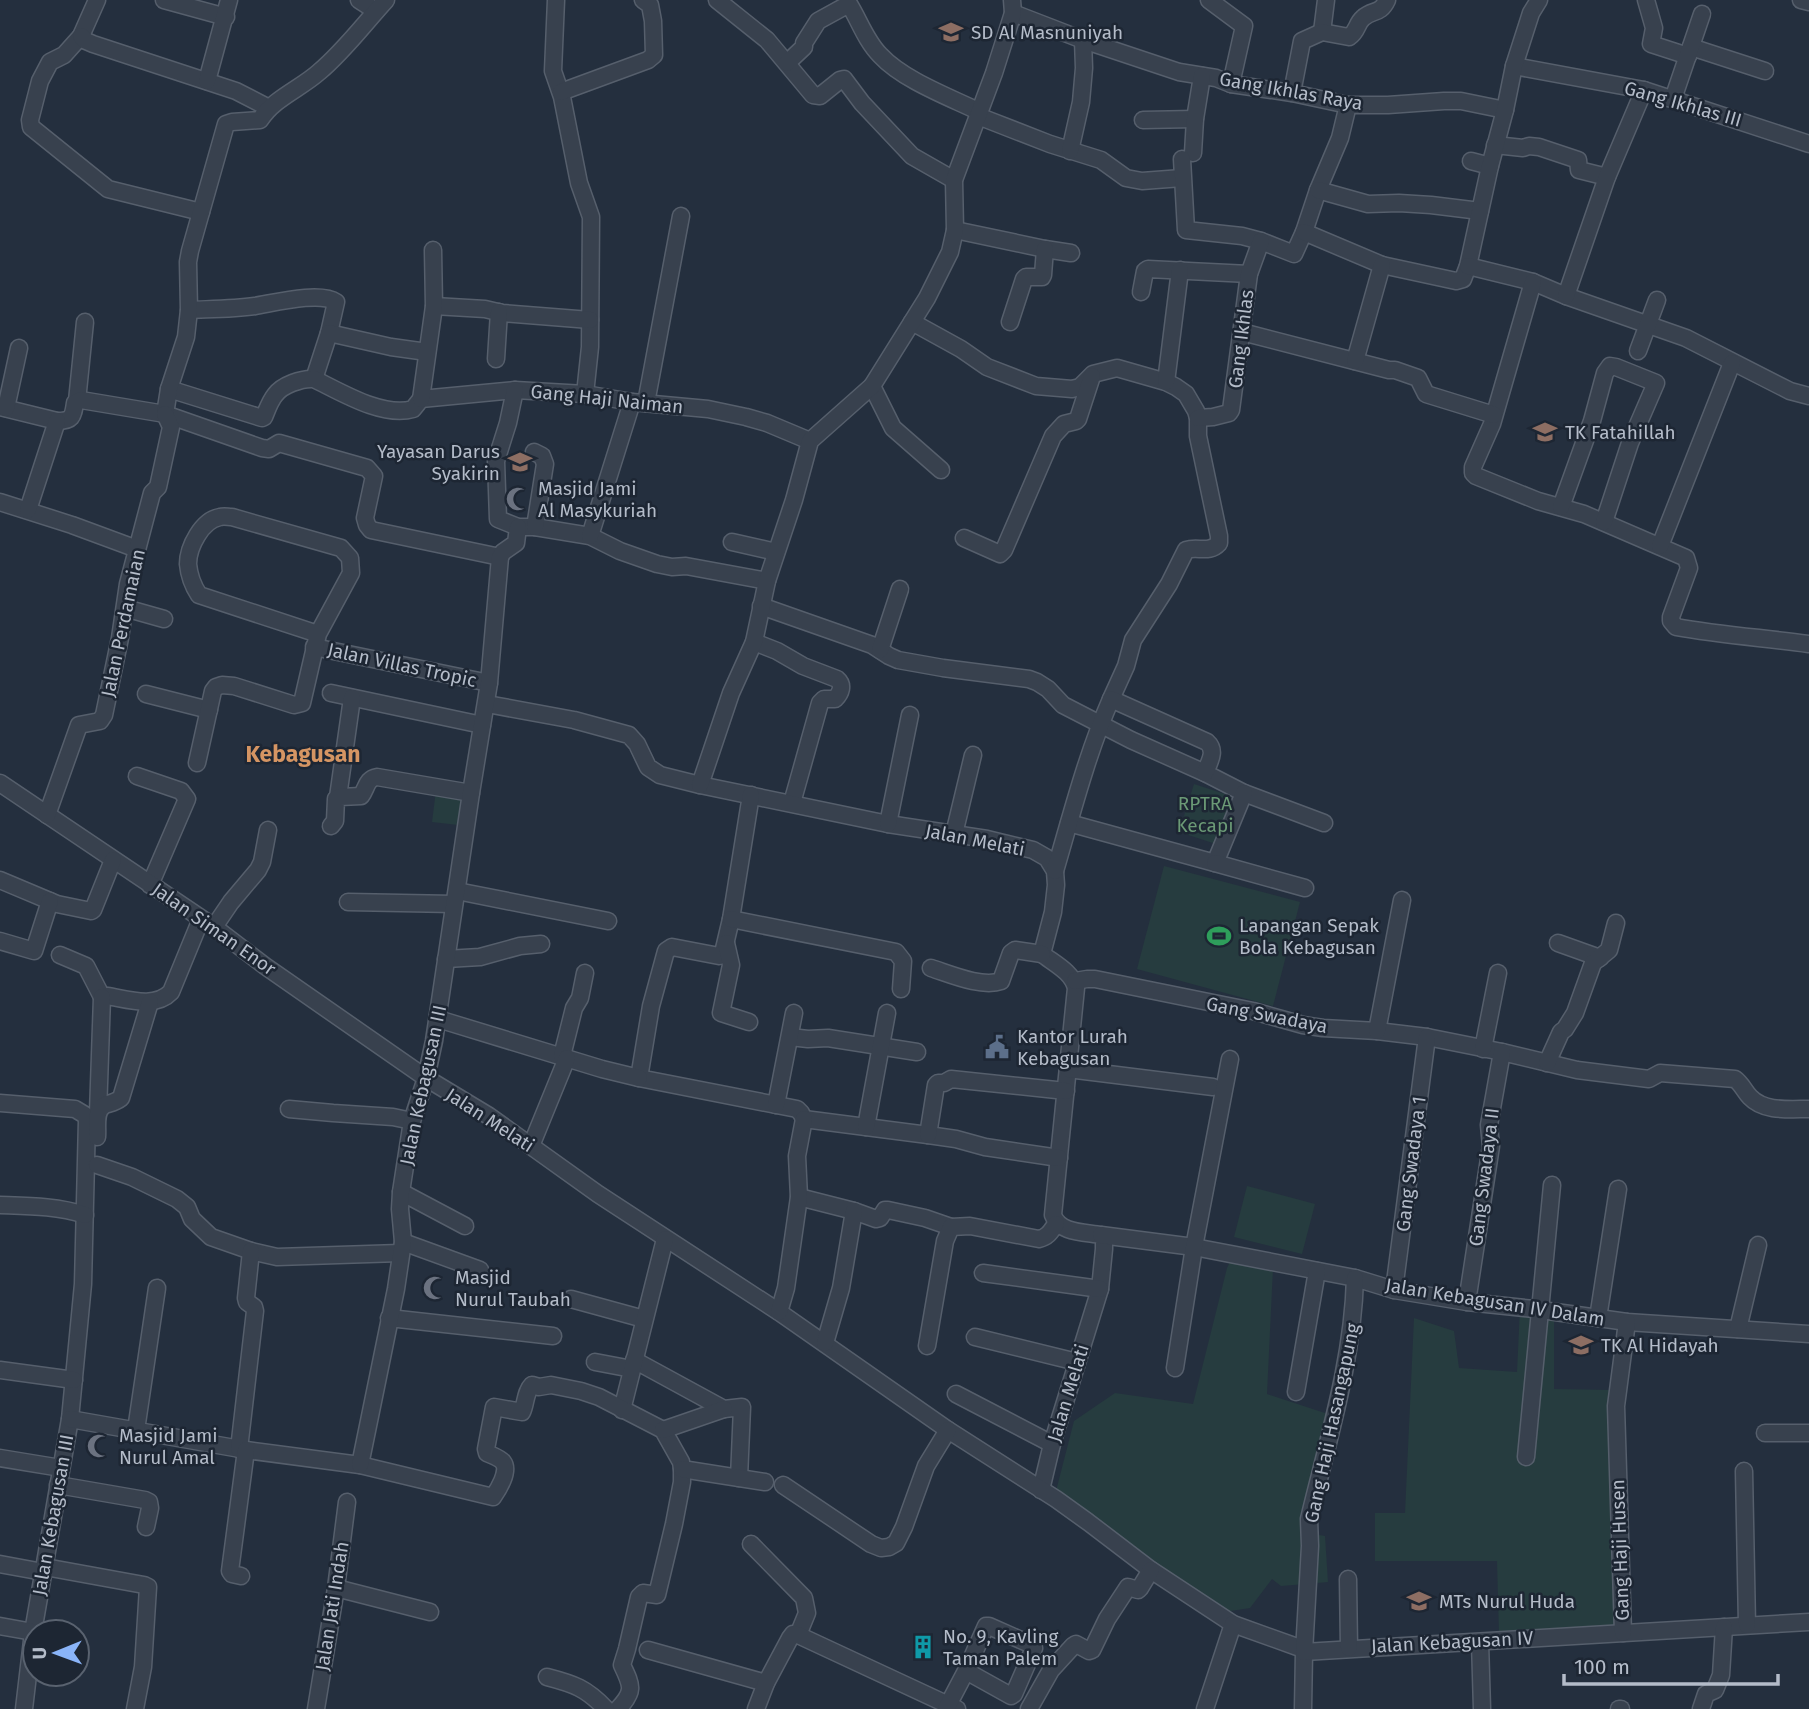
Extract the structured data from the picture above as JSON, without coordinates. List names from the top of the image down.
{
  "streets": {
    "street": [
      "Gang Ikhlas Raya",
      "Gang Ikhlas III",
      "Gang Ikhlas",
      "Gang Haji Naiman",
      "Jalan Perdamaian",
      "Jalan Villas Tropic",
      "Jalan Melati",
      "Jalan Siman Enor",
      "Gang Swadaya",
      "Jalan Kebagusan III",
      "Gang Swadaya 1",
      "Gang Swadaya II",
      "Jalan Kebagusan IV Dalam",
      "Gang Haji Hasangapung",
      "Gang Haji Husen",
      "Jalan Jati Indah",
      "Jalan Kebagusan IV"
    ]
  },
  "crossings": [
    ["Jalan Perdamaian", "Jalan Siman Enor"],
    ["Jalan Villas Tropic", "Jalan Kebagusan III"],
    ["Jalan Melati", "Jalan Siman Enor"],
    ["Jalan Melati", "Jalan Kebagusan III"],
    ["Jalan Melati", "Jalan Kebagusan IV Dalam"],
    ["Jalan Siman Enor", "Jalan Kebagusan III"],
    ["Gang Swadaya", "Gang Swadaya 1"],
    ["Gang Swadaya", "Gang Swadaya II"],
    ["Gang Swadaya 1", "Jalan Kebagusan IV Dalam"],
    ["Gang Swadaya II", "Jalan Kebagusan IV Dalam"],
    ["Jalan Kebagusan IV Dalam", "Gang Haji Hasangapung"],
    ["Jalan Kebagusan IV Dalam", "Gang Haji Husen"],
    ["Gang Haji Hasangapung", "Jalan Kebagusan IV"],
    ["Gang Haji Husen", "Jalan Kebagusan IV"]
  ],
  "districts": ["Kebagusan"],
  "parks": ["RPTRA Kecapi"],
  "places": {
    "school or university": [
      "SD Al Masnuniyah",
      "TK Fatahillah",
      "Yayasan Darus Syakirin",
      "TK Al Hidayah",
      "MTs Nurul Huda"
    ],
    "mosque": ["Masjid Jami Al Masykuriah", "Masjid Nurul Taubah", "Masjid Jami Nurul Amal"],
    "sports": ["Lapangan Sepak Bola Kebagusan"],
    "public building": ["Kantor Lurah Kebagusan"],
    "building": ["No. 9, Kavling Taman Palem"]
  },
  "scale_bar": "100 m",
  "north": "left"
}
